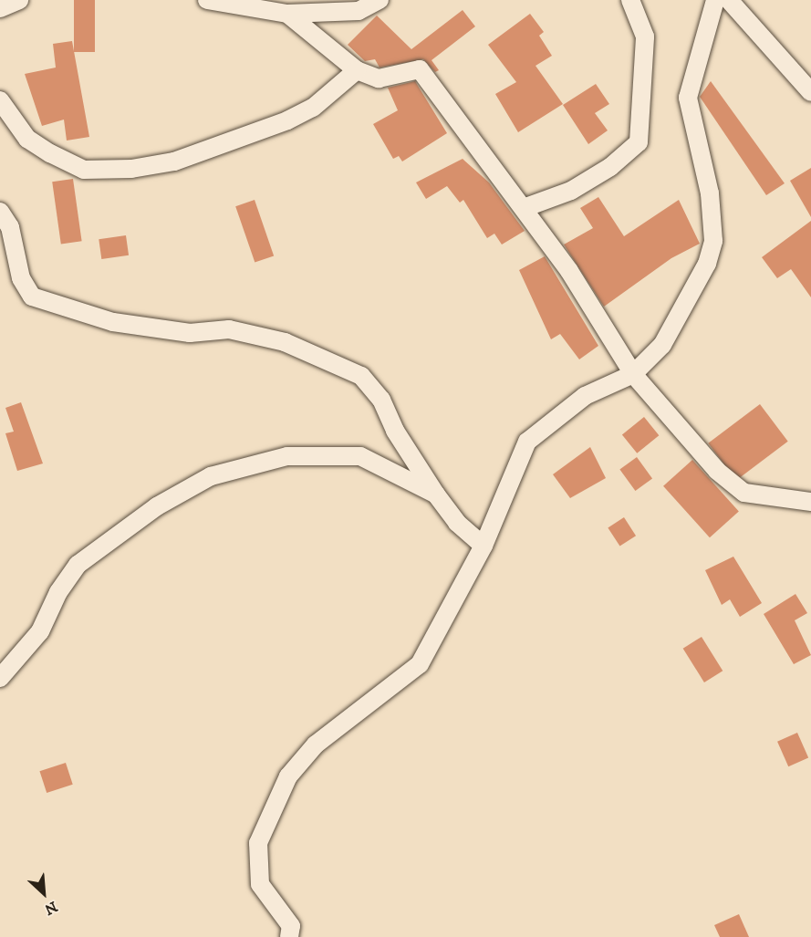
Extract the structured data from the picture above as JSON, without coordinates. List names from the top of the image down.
{
  "north": "bottom right"
}
